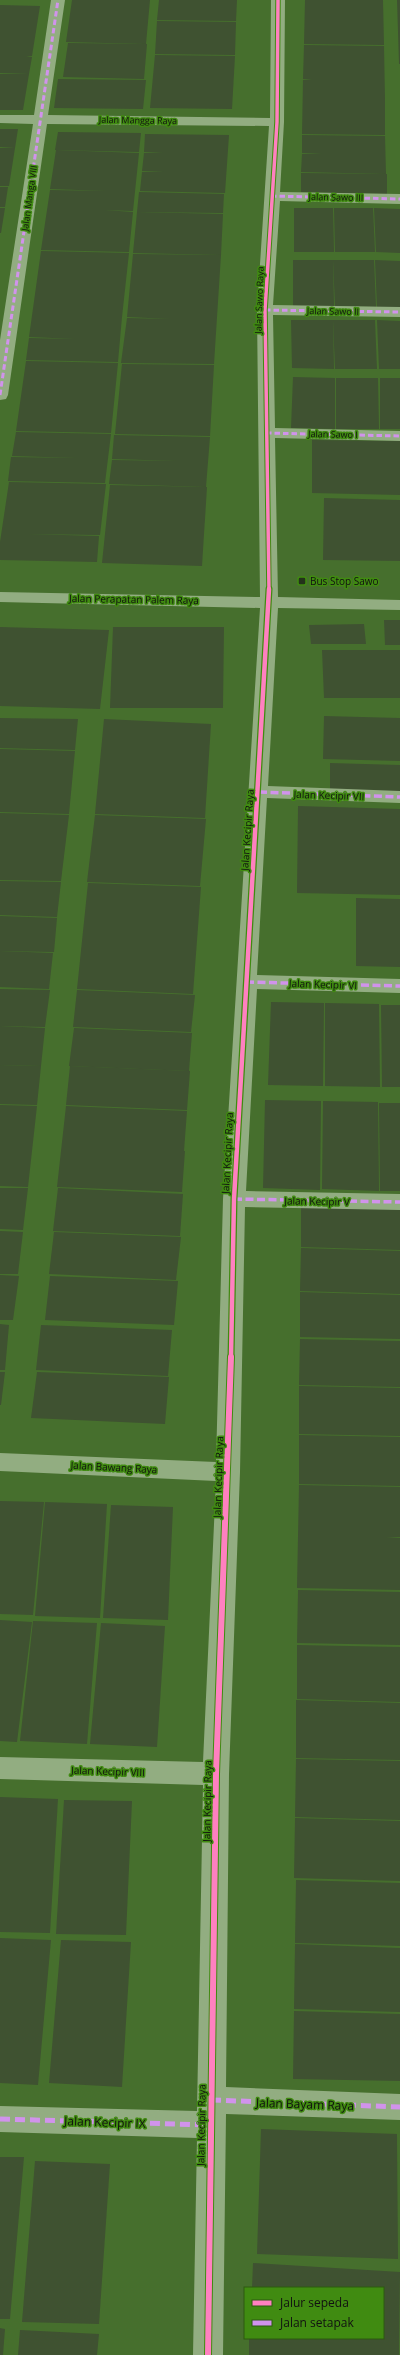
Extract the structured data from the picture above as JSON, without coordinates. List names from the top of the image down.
{
  "streets": {
    "street": [
      "Jalan Mangga Raya",
      "Jalan Sawo III",
      "Jalan Manga VIII",
      "Jalan Sawo Raya",
      "Jalan Sawo II",
      "Jalan Sawo I",
      "Jalan Perapatan Palem Raya",
      "Jalan Kecipir VII",
      "Jalan Kecipir Raya",
      "Jalan Kecipir VI",
      "Jalan Kecipir V",
      "Jalan Bawang Raya",
      "Jalan Kecipir VIII",
      "Jalan Bayam Raya",
      "Jalan Kecipir IX"
    ]
  },
  "crossings": [
    ["Jalan Mangga Raya", "Jalan Manga VIII"],
    ["Jalan Mangga Raya", "Jalan Sawo Raya"],
    ["Jalan Sawo III", "Jalan Sawo Raya"],
    ["Jalan Sawo Raya", "Jalan Sawo II"],
    ["Jalan Sawo Raya", "Jalan Sawo I"],
    ["Jalan Sawo Raya", "Jalan Perapatan Palem Raya"],
    ["Jalan Sawo Raya", "Jalan Kecipir Raya"],
    ["Jalan Perapatan Palem Raya", "Jalan Kecipir Raya"],
    ["Jalan Kecipir VII", "Jalan Kecipir Raya"],
    ["Jalan Kecipir Raya", "Jalan Kecipir VI"],
    ["Jalan Kecipir Raya", "Jalan Kecipir V"],
    ["Jalan Kecipir Raya", "Jalan Bawang Raya"],
    ["Jalan Kecipir Raya", "Jalan Kecipir VIII"],
    ["Jalan Kecipir Raya", "Jalan Bayam Raya"],
    ["Jalan Kecipir Raya", "Jalan Kecipir IX"],
    ["Jalan Bayam Raya", "Jalan Kecipir IX"]
  ],
  "places": {
    "transit": ["Bus Stop Sawo"]
  },
  "legend": ["Jalur sepeda", "Jalan setapak"]
}
